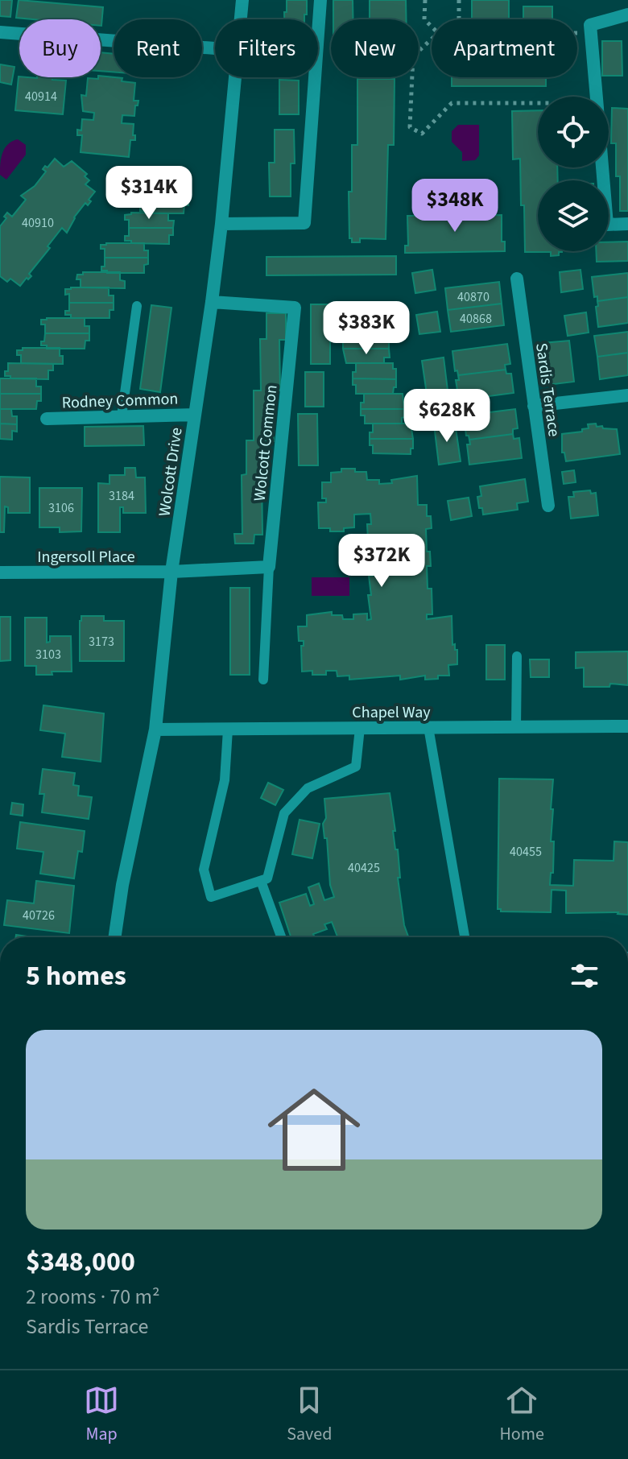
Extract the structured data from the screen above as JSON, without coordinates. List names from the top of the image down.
{
  "streets": {
    "street": [
      "Sardis Terrace",
      "Rodney Common",
      "Wolcott Common",
      "Wolcott Drive",
      "Ingersoll Place",
      "Chapel Way"
    ]
  },
  "crossings": [
    ["Rodney Common", "Wolcott Drive"],
    ["Wolcott Common", "Wolcott Drive"],
    ["Wolcott Drive", "Ingersoll Place"],
    ["Wolcott Drive", "Chapel Way"]
  ],
  "house_numbers": [
    "40914",
    "40910",
    "40870",
    "40868",
    "3184",
    "3106",
    "3173",
    "3103",
    "40455",
    "40425",
    "40726"
  ],
  "page": {
    "chip": [
      "Buy",
      "Rent",
      "Filters",
      "New",
      "Apartment"
    ],
    "price": [
      "$314K",
      "$348K",
      "$383K",
      "$628K",
      "$372K"
    ],
    "heading": "5 homes",
    "list": [
      {
        "name": "$348,000",
        "note": "2 rooms · 70 m² · Sardis Terrace"
      }
    ],
    "tabs": ["Map", "Saved", "Home"]
  }
}
